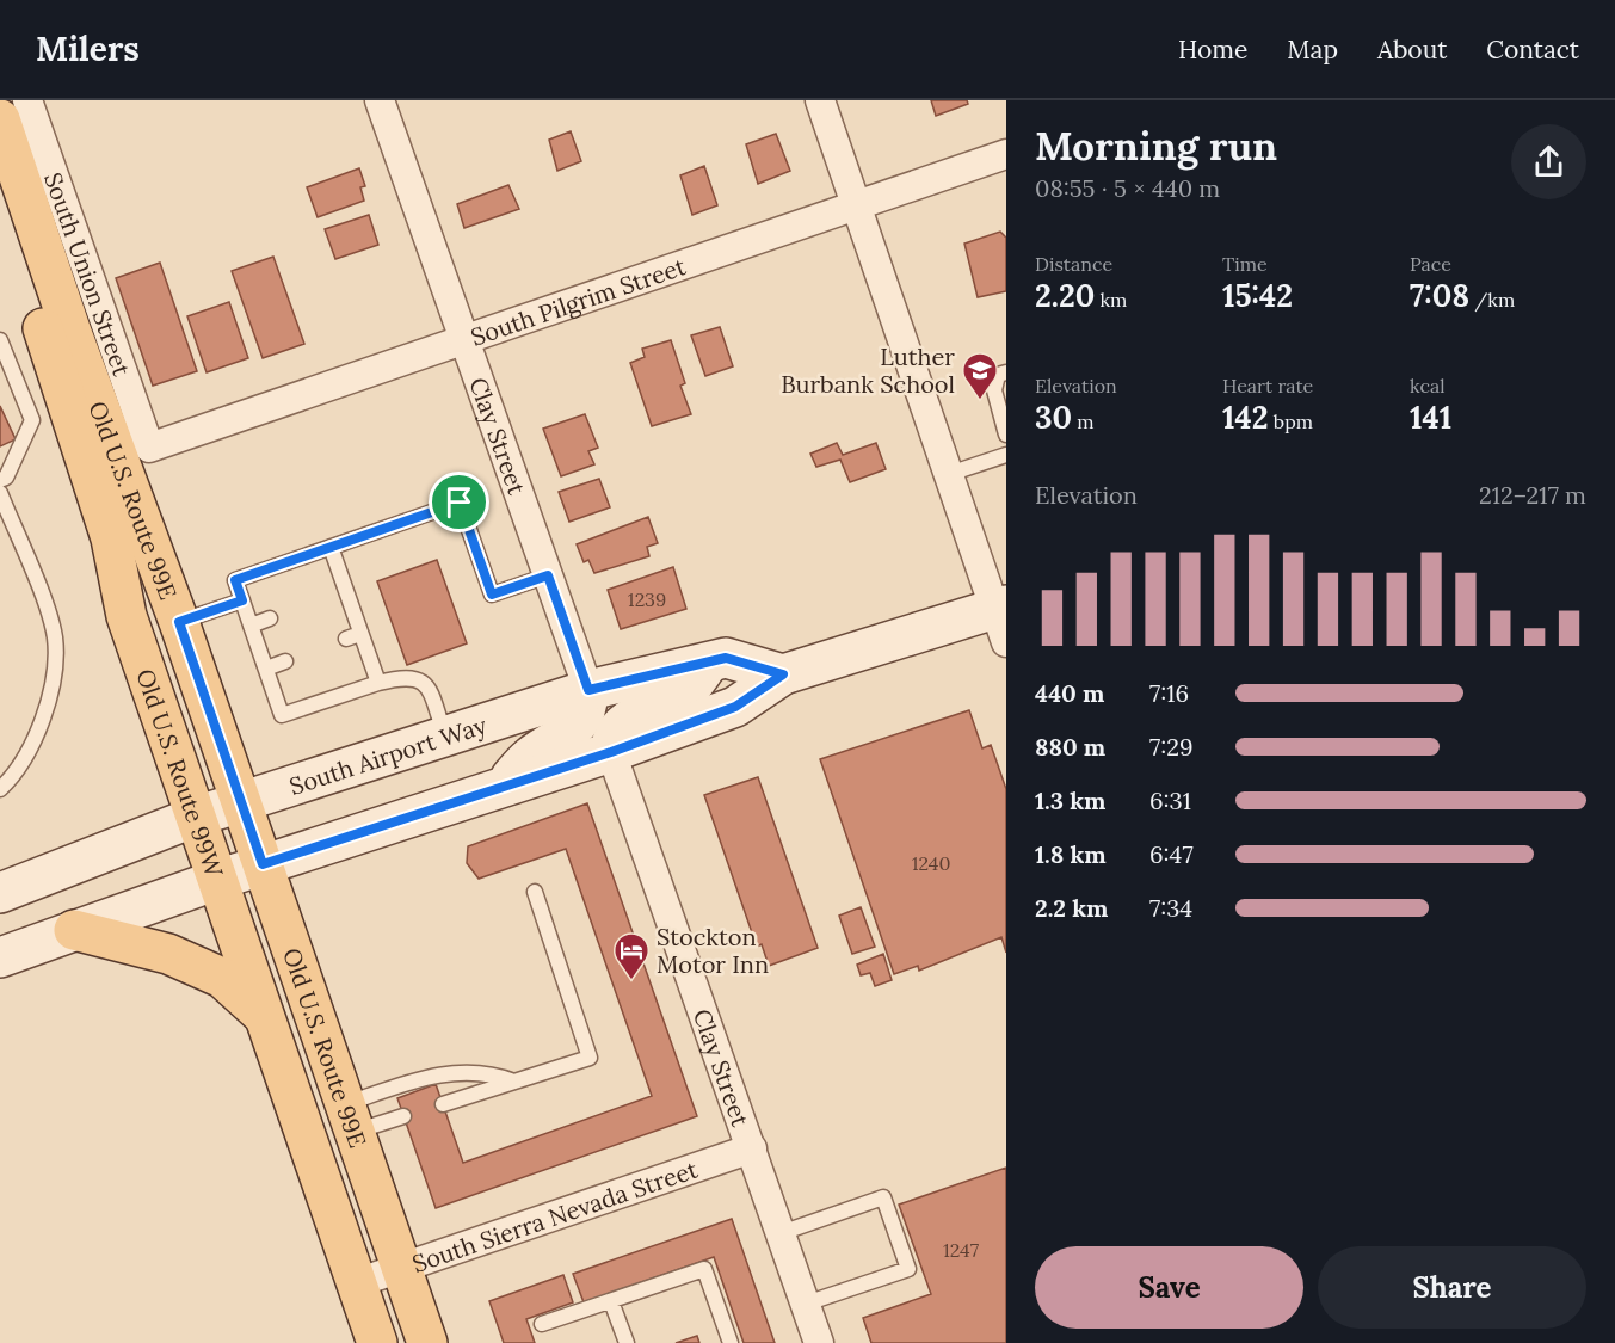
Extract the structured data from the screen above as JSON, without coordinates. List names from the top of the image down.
{
  "streets": {
    "main road": ["Old U.S. Route 99E", "South Airport Way", "Old U.S. Route 99W"],
    "street": [
      "South Union Street",
      "South Pilgrim Street",
      "Clay Street",
      "South Sierra Nevada Street"
    ]
  },
  "crossings": [
    ["South Union Street", "South Pilgrim Street"],
    ["South Pilgrim Street", "Clay Street"],
    ["Clay Street", "South Airport Way"],
    ["Clay Street", "South Sierra Nevada Street"],
    ["Old U.S. Route 99E", "South Airport Way"],
    ["Old U.S. Route 99E", "South Sierra Nevada Street"],
    ["South Airport Way", "Old U.S. Route 99W"],
    ["Old U.S. Route 99W", "South Sierra Nevada Street"]
  ],
  "places": {
    "school or university": ["Luther Burbank School"],
    "hotel": ["Stockton Motor Inn"]
  },
  "house_numbers": ["1239", "1240", "1247"],
  "page": {
    "header": "Milers",
    "nav": [
      "Home",
      "Map",
      "About",
      "Contact"
    ],
    "heading": ["Morning run", "08:55 · 5 × 440 m"],
    "stats": [
      ["Distance", "2.20 km"],
      ["Time", "15:42"],
      ["Pace", "7:08 /km"],
      ["Elevation", "30 m"],
      ["Heart rate", "142 bpm"],
      ["kcal", "141"]
    ],
    "chart": ["Elevation", "212–217 m"],
    "list": [
      {
        "name": "440 m",
        "note": "7:16"
      },
      {
        "name": "880 m",
        "note": "7:29"
      },
      {
        "name": "1.3 km",
        "note": "6:31"
      },
      {
        "name": "1.8 km",
        "note": "6:47"
      },
      {
        "name": "2.2 km",
        "note": "7:34"
      }
    ],
    "buttons": ["Save", "Share"]
  }
}
